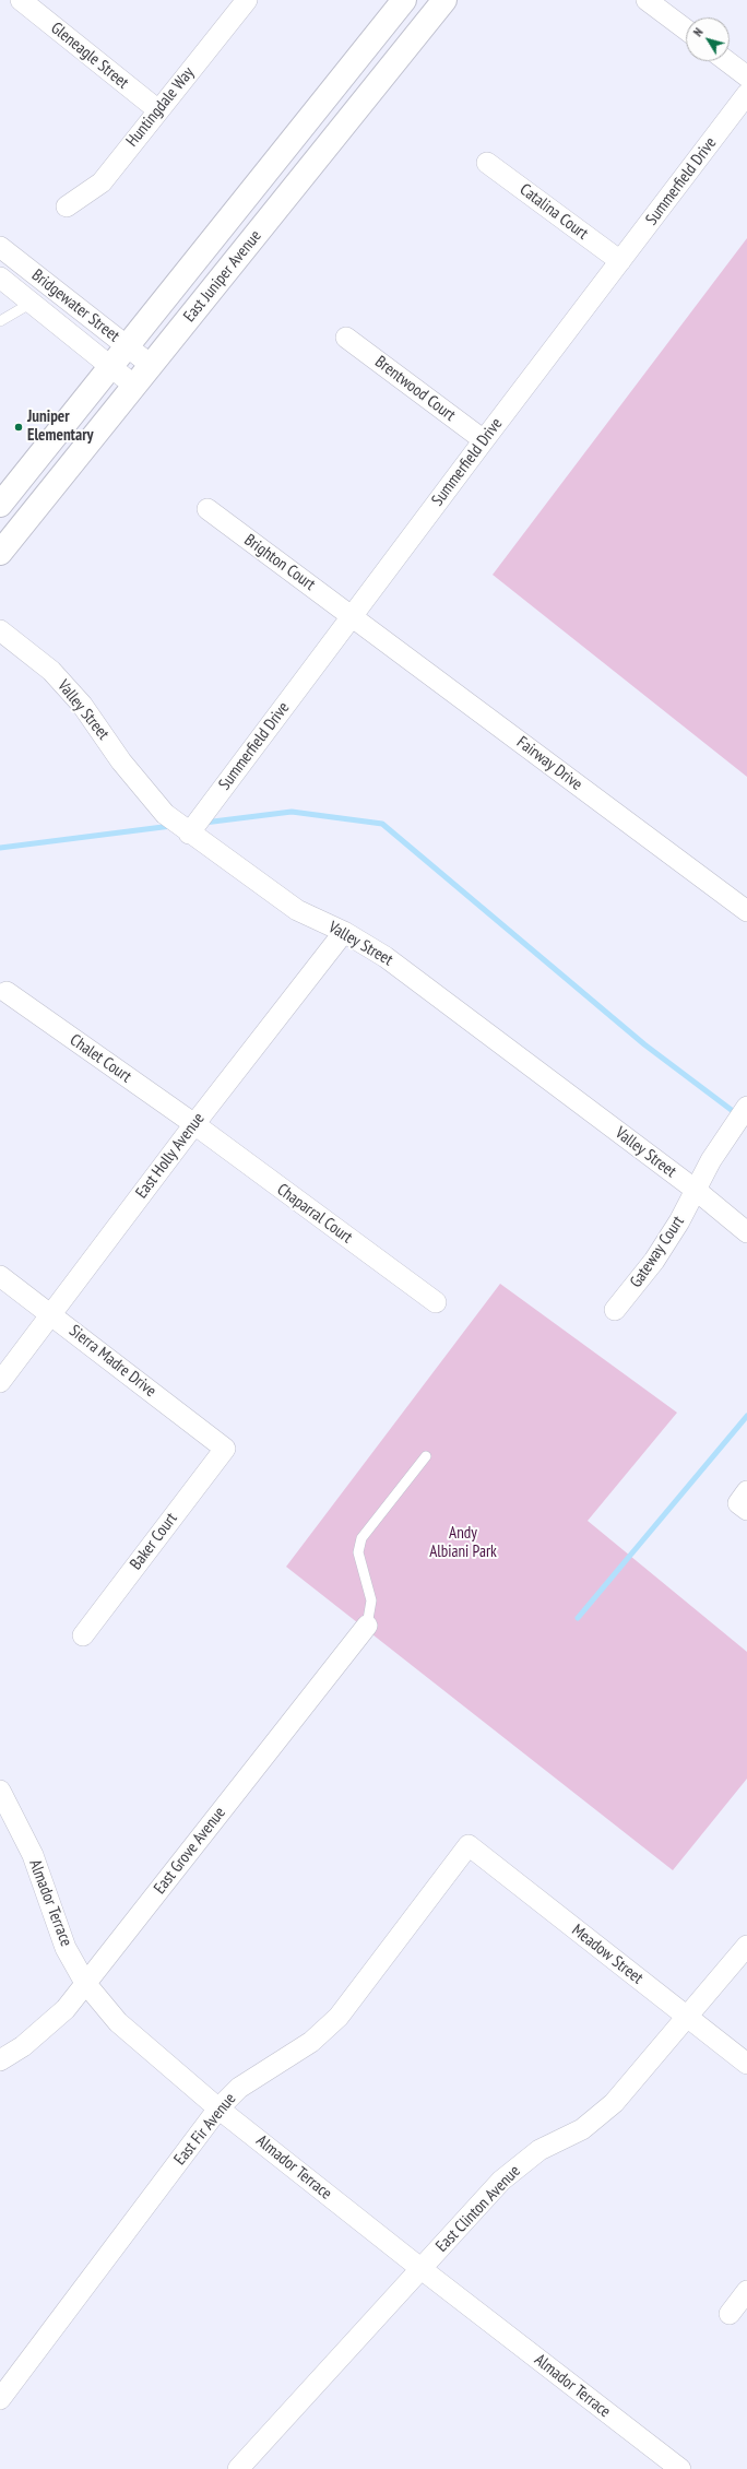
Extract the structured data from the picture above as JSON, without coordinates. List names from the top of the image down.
{
  "streets": {
    "street": [
      "Gleneagle Street",
      "Huntingdale Way",
      "Summerfield Drive",
      "Catalina Court",
      "East Juniper Avenue",
      "Bridgewater Street",
      "Brentwood Court",
      "Brighton Court",
      "Valley Street",
      "Fairway Drive",
      "Chalet Court",
      "East Holly Avenue",
      "Chaparral Court",
      "Gateway Court",
      "Sierra Madre Drive",
      "Baker Court",
      "East Grove Avenue",
      "Almador Terrace",
      "Meadow Street",
      "East Fir Avenue",
      "East Clinton Avenue"
    ]
  },
  "crossings": [
    ["Gleneagle Street", "Huntingdale Way"],
    ["Summerfield Drive", "Catalina Court"],
    ["Summerfield Drive", "Brentwood Court"],
    ["Summerfield Drive", "Brighton Court"],
    ["Summerfield Drive", "Valley Street"],
    ["Summerfield Drive", "Fairway Drive"],
    ["East Juniper Avenue", "Bridgewater Street"],
    ["Brighton Court", "Fairway Drive"],
    ["Valley Street", "East Holly Avenue"],
    ["Valley Street", "Gateway Court"],
    ["Chalet Court", "East Holly Avenue"],
    ["Chalet Court", "Chaparral Court"],
    ["East Holly Avenue", "Chaparral Court"],
    ["East Holly Avenue", "Sierra Madre Drive"],
    ["Sierra Madre Drive", "Baker Court"],
    ["East Grove Avenue", "Almador Terrace"],
    ["Almador Terrace", "East Fir Avenue"],
    ["Almador Terrace", "East Clinton Avenue"],
    ["Meadow Street", "East Fir Avenue"],
    ["Meadow Street", "East Clinton Avenue"]
  ],
  "parks": ["Andy Albiani Park"],
  "places": ["Juniper Elementary"],
  "north": "top left"
}
